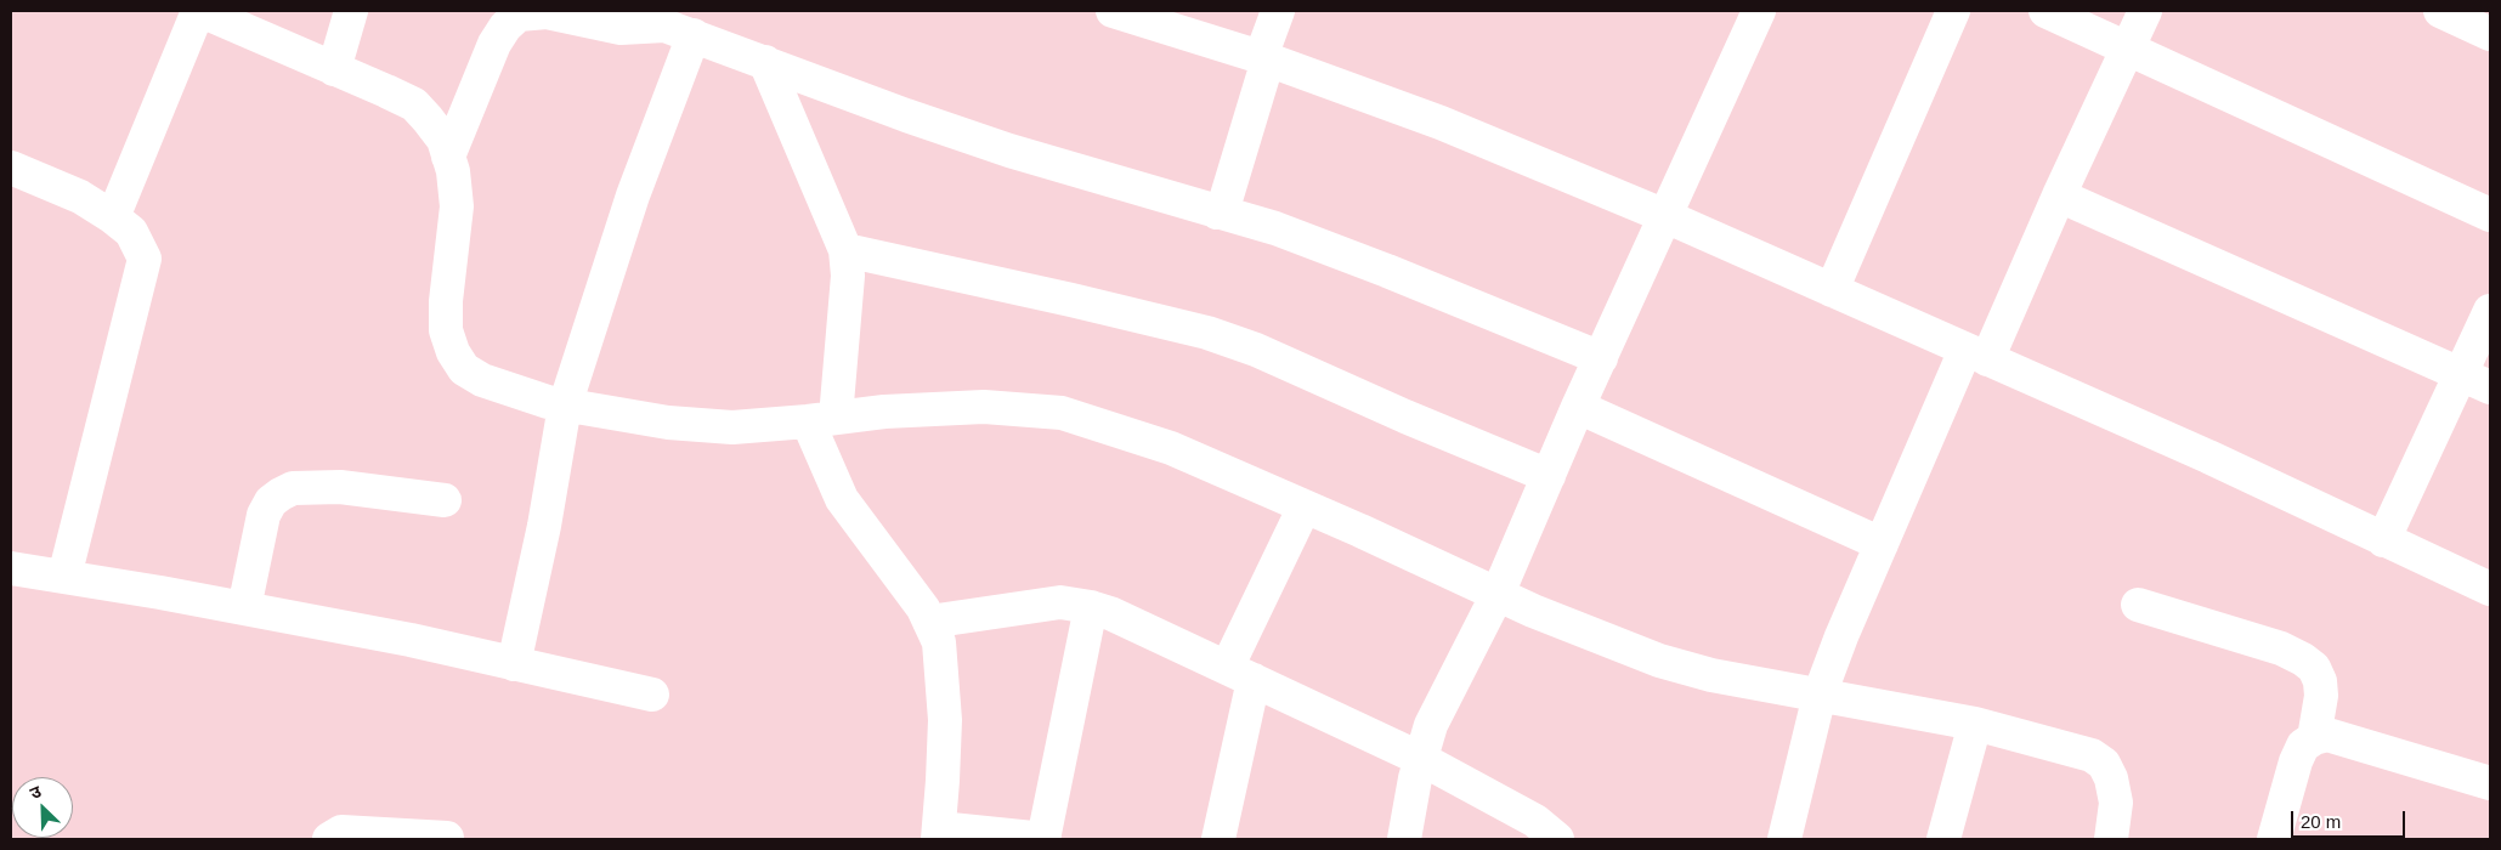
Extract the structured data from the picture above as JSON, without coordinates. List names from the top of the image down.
{
  "scale_bar": "20 m",
  "north": "top left"
}
